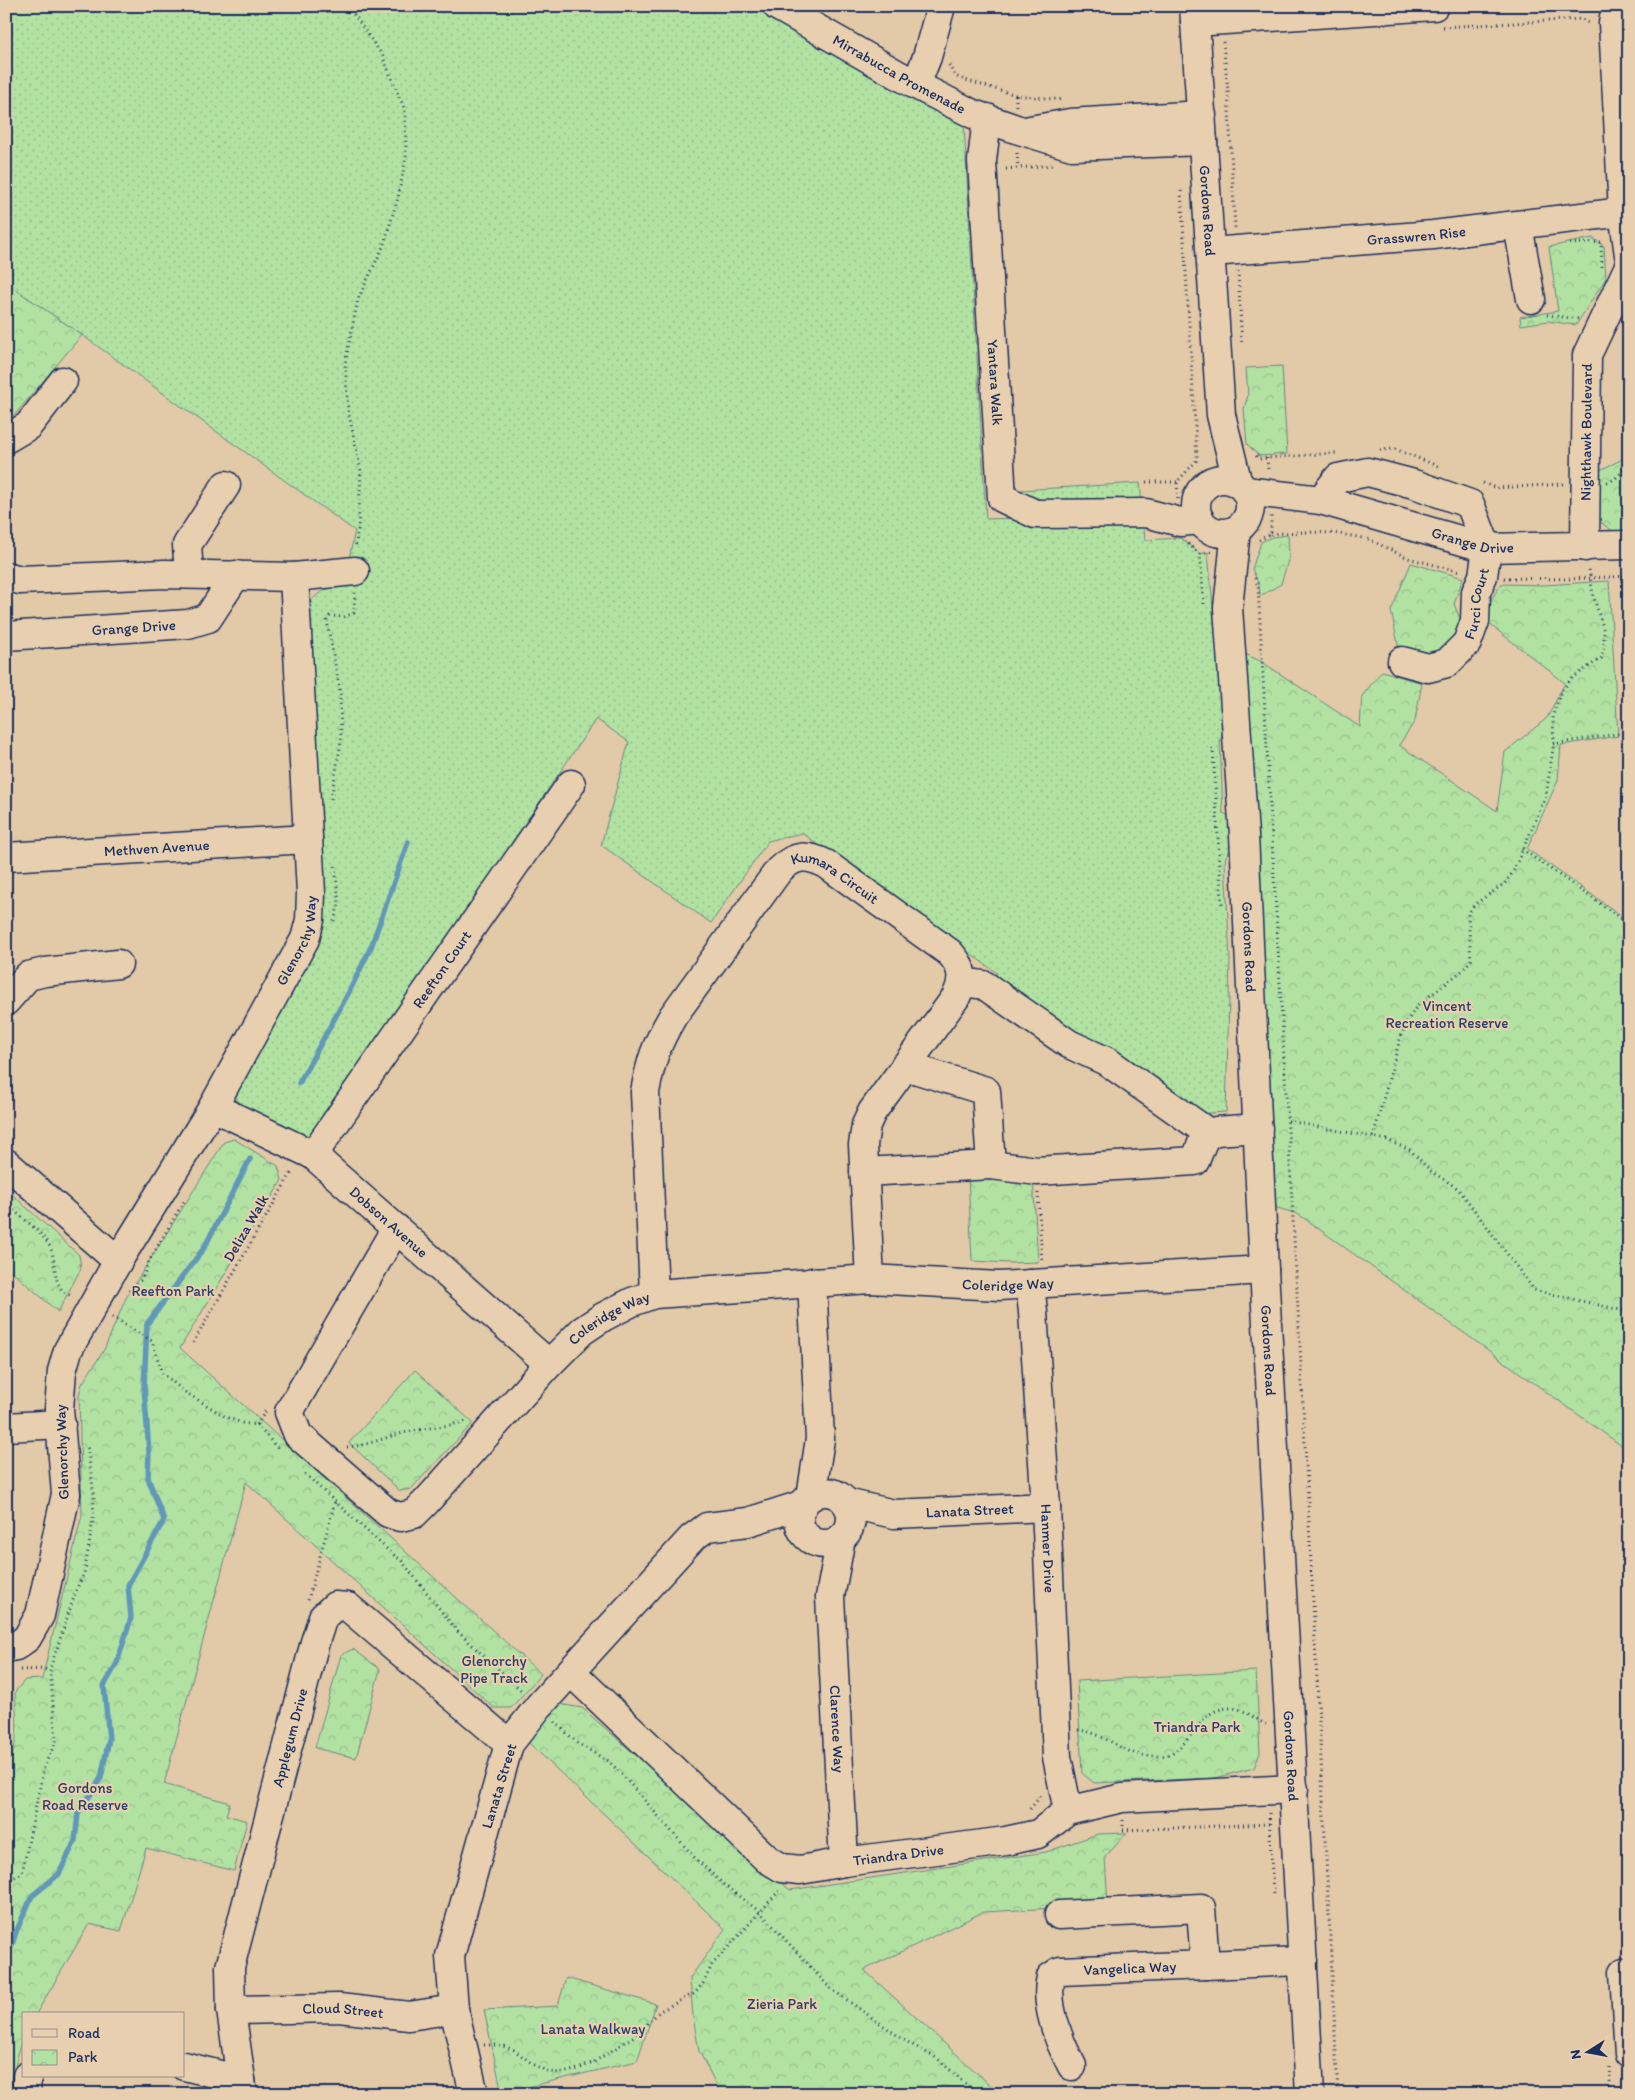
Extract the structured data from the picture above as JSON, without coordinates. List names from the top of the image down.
{
  "streets": {
    "street": [
      "Mirrabucca Promenade",
      "Gordons Road",
      "Grasswren Rise",
      "Yantara Walk",
      "Nighthawk Boulevard",
      "Grange Drive",
      "Furci Court",
      "Methven Avenue",
      "Kumara Circuit",
      "Glenorchy Way",
      "Reefton Court",
      "Dobson Avenue",
      "Coleridge Way",
      "Lanata Street",
      "Hanmer Drive",
      "Clarence Way",
      "Applegum Drive",
      "Triandra Drive",
      "Vangelica Way",
      "Cloud Street"
    ],
    "path": ["Deliza Walk"]
  },
  "crossings": [
    ["Mirrabucca Promenade", "Gordons Road"],
    ["Mirrabucca Promenade", "Yantara Walk"],
    ["Gordons Road", "Grasswren Rise"],
    ["Gordons Road", "Yantara Walk"],
    ["Gordons Road", "Grange Drive"],
    ["Gordons Road", "Coleridge Way"],
    ["Gordons Road", "Triandra Drive"],
    ["Gordons Road", "Vangelica Way"],
    ["Nighthawk Boulevard", "Grange Drive"],
    ["Grange Drive", "Furci Court"],
    ["Methven Avenue", "Glenorchy Way"],
    ["Kumara Circuit", "Coleridge Way"],
    ["Glenorchy Way", "Dobson Avenue"],
    ["Reefton Court", "Dobson Avenue"],
    ["Reefton Court", "Deliza Walk"],
    ["Dobson Avenue", "Deliza Walk"],
    ["Dobson Avenue", "Coleridge Way"],
    ["Coleridge Way", "Hanmer Drive"],
    ["Lanata Street", "Hanmer Drive"],
    ["Lanata Street", "Clarence Way"],
    ["Lanata Street", "Applegum Drive"],
    ["Lanata Street", "Triandra Drive"],
    ["Lanata Street", "Cloud Street"],
    ["Hanmer Drive", "Triandra Drive"],
    ["Clarence Way", "Triandra Drive"],
    ["Applegum Drive", "Cloud Street"]
  ],
  "parks": [
    "Vincent Recreation Reserve",
    "Reefton Park",
    "Glenorchy Pipe Track",
    "Triandra Park",
    "Gordons Road Reserve",
    "Zieria Park",
    "Lanata Walkway"
  ],
  "legend": ["Road", "Park"],
  "north": "left"
}
